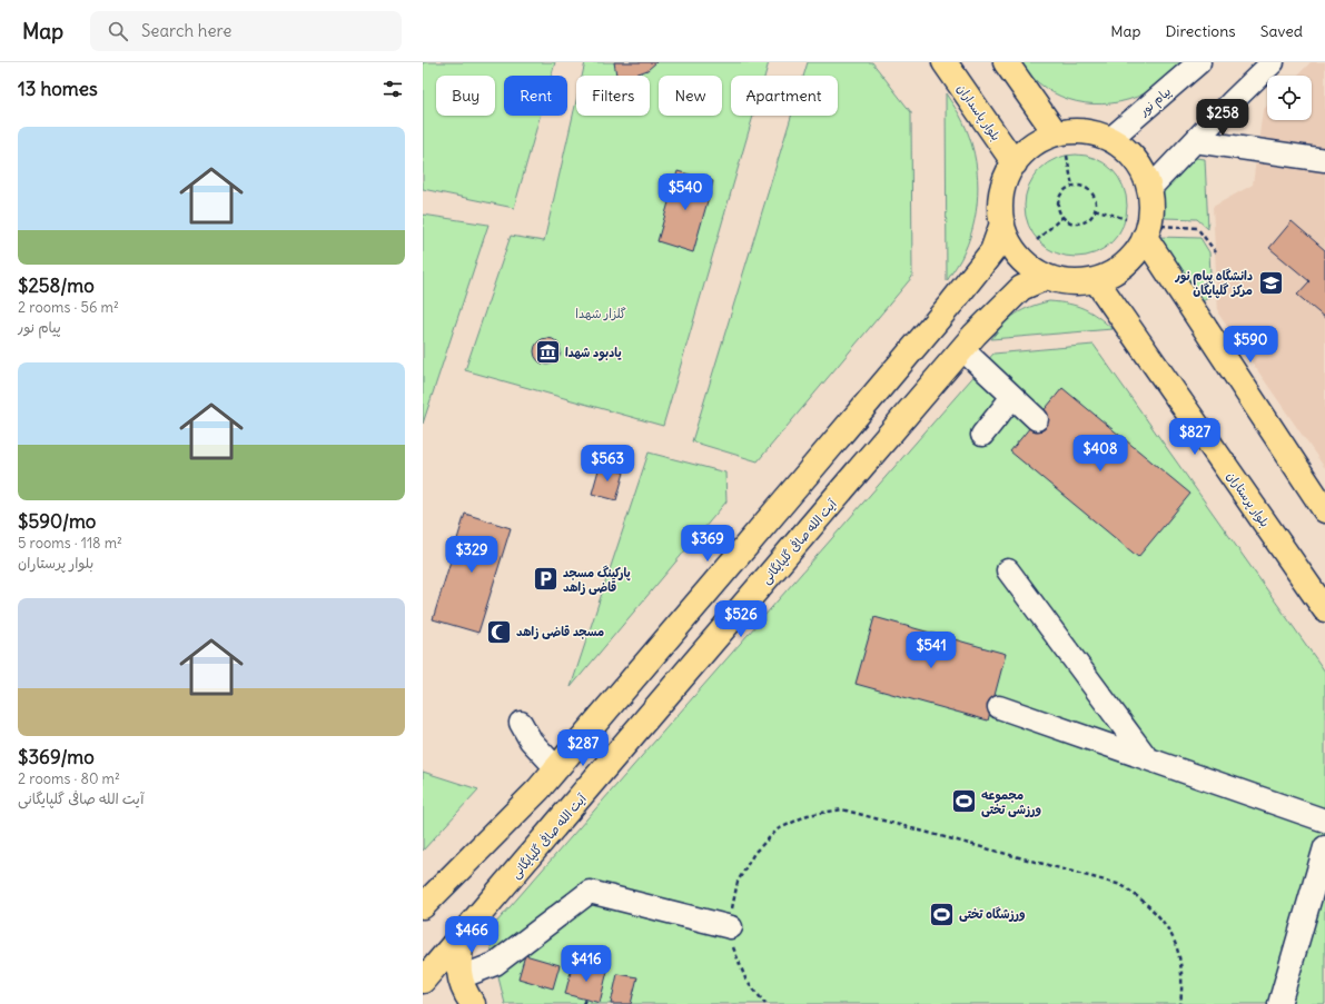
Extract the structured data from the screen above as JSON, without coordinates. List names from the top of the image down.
{
  "streets": {
    "main road": ["بلوار پاسداران", "بلوار پرستاران", "آیت الله صافی گلپایگانی"],
    "street": ["پیام نور"]
  },
  "parks": ["گلزار شهدا"],
  "places": {
    "school or university": ["دانشگاه پیام نور مرکز گلپایگان"],
    "museum": ["یادبود شهدا"],
    "parking": ["پارکینگ مسجد قاضی زاهد"],
    "mosque": ["مسجد قاضی زاهد"],
    "sports": ["مجموعه ورزشی تختی", "ورزشگاه تختی"]
  },
  "page": {
    "header": "Map",
    "search": "Search here",
    "nav": ["Map", "Directions", "Saved"],
    "heading": "13 homes",
    "chip": [
      "Buy",
      "Rent",
      "Filters",
      "New",
      "Apartment"
    ],
    "price": [
      "$258",
      "$540",
      "$590",
      "$827",
      "$408",
      "$563",
      "$369",
      "$329",
      "$526",
      "$541",
      "$287",
      "$466",
      "$416"
    ],
    "list": [
      {
        "name": "$258/mo",
        "note": "2 rooms · 56 m² · پیام نور"
      },
      {
        "name": "$590/mo",
        "note": "5 rooms · 118 m² · بلوار پرستاران"
      },
      {
        "name": "$369/mo",
        "note": "2 rooms · 80 m² · آیت الله صافی گلپایگانی"
      }
    ]
  }
}
